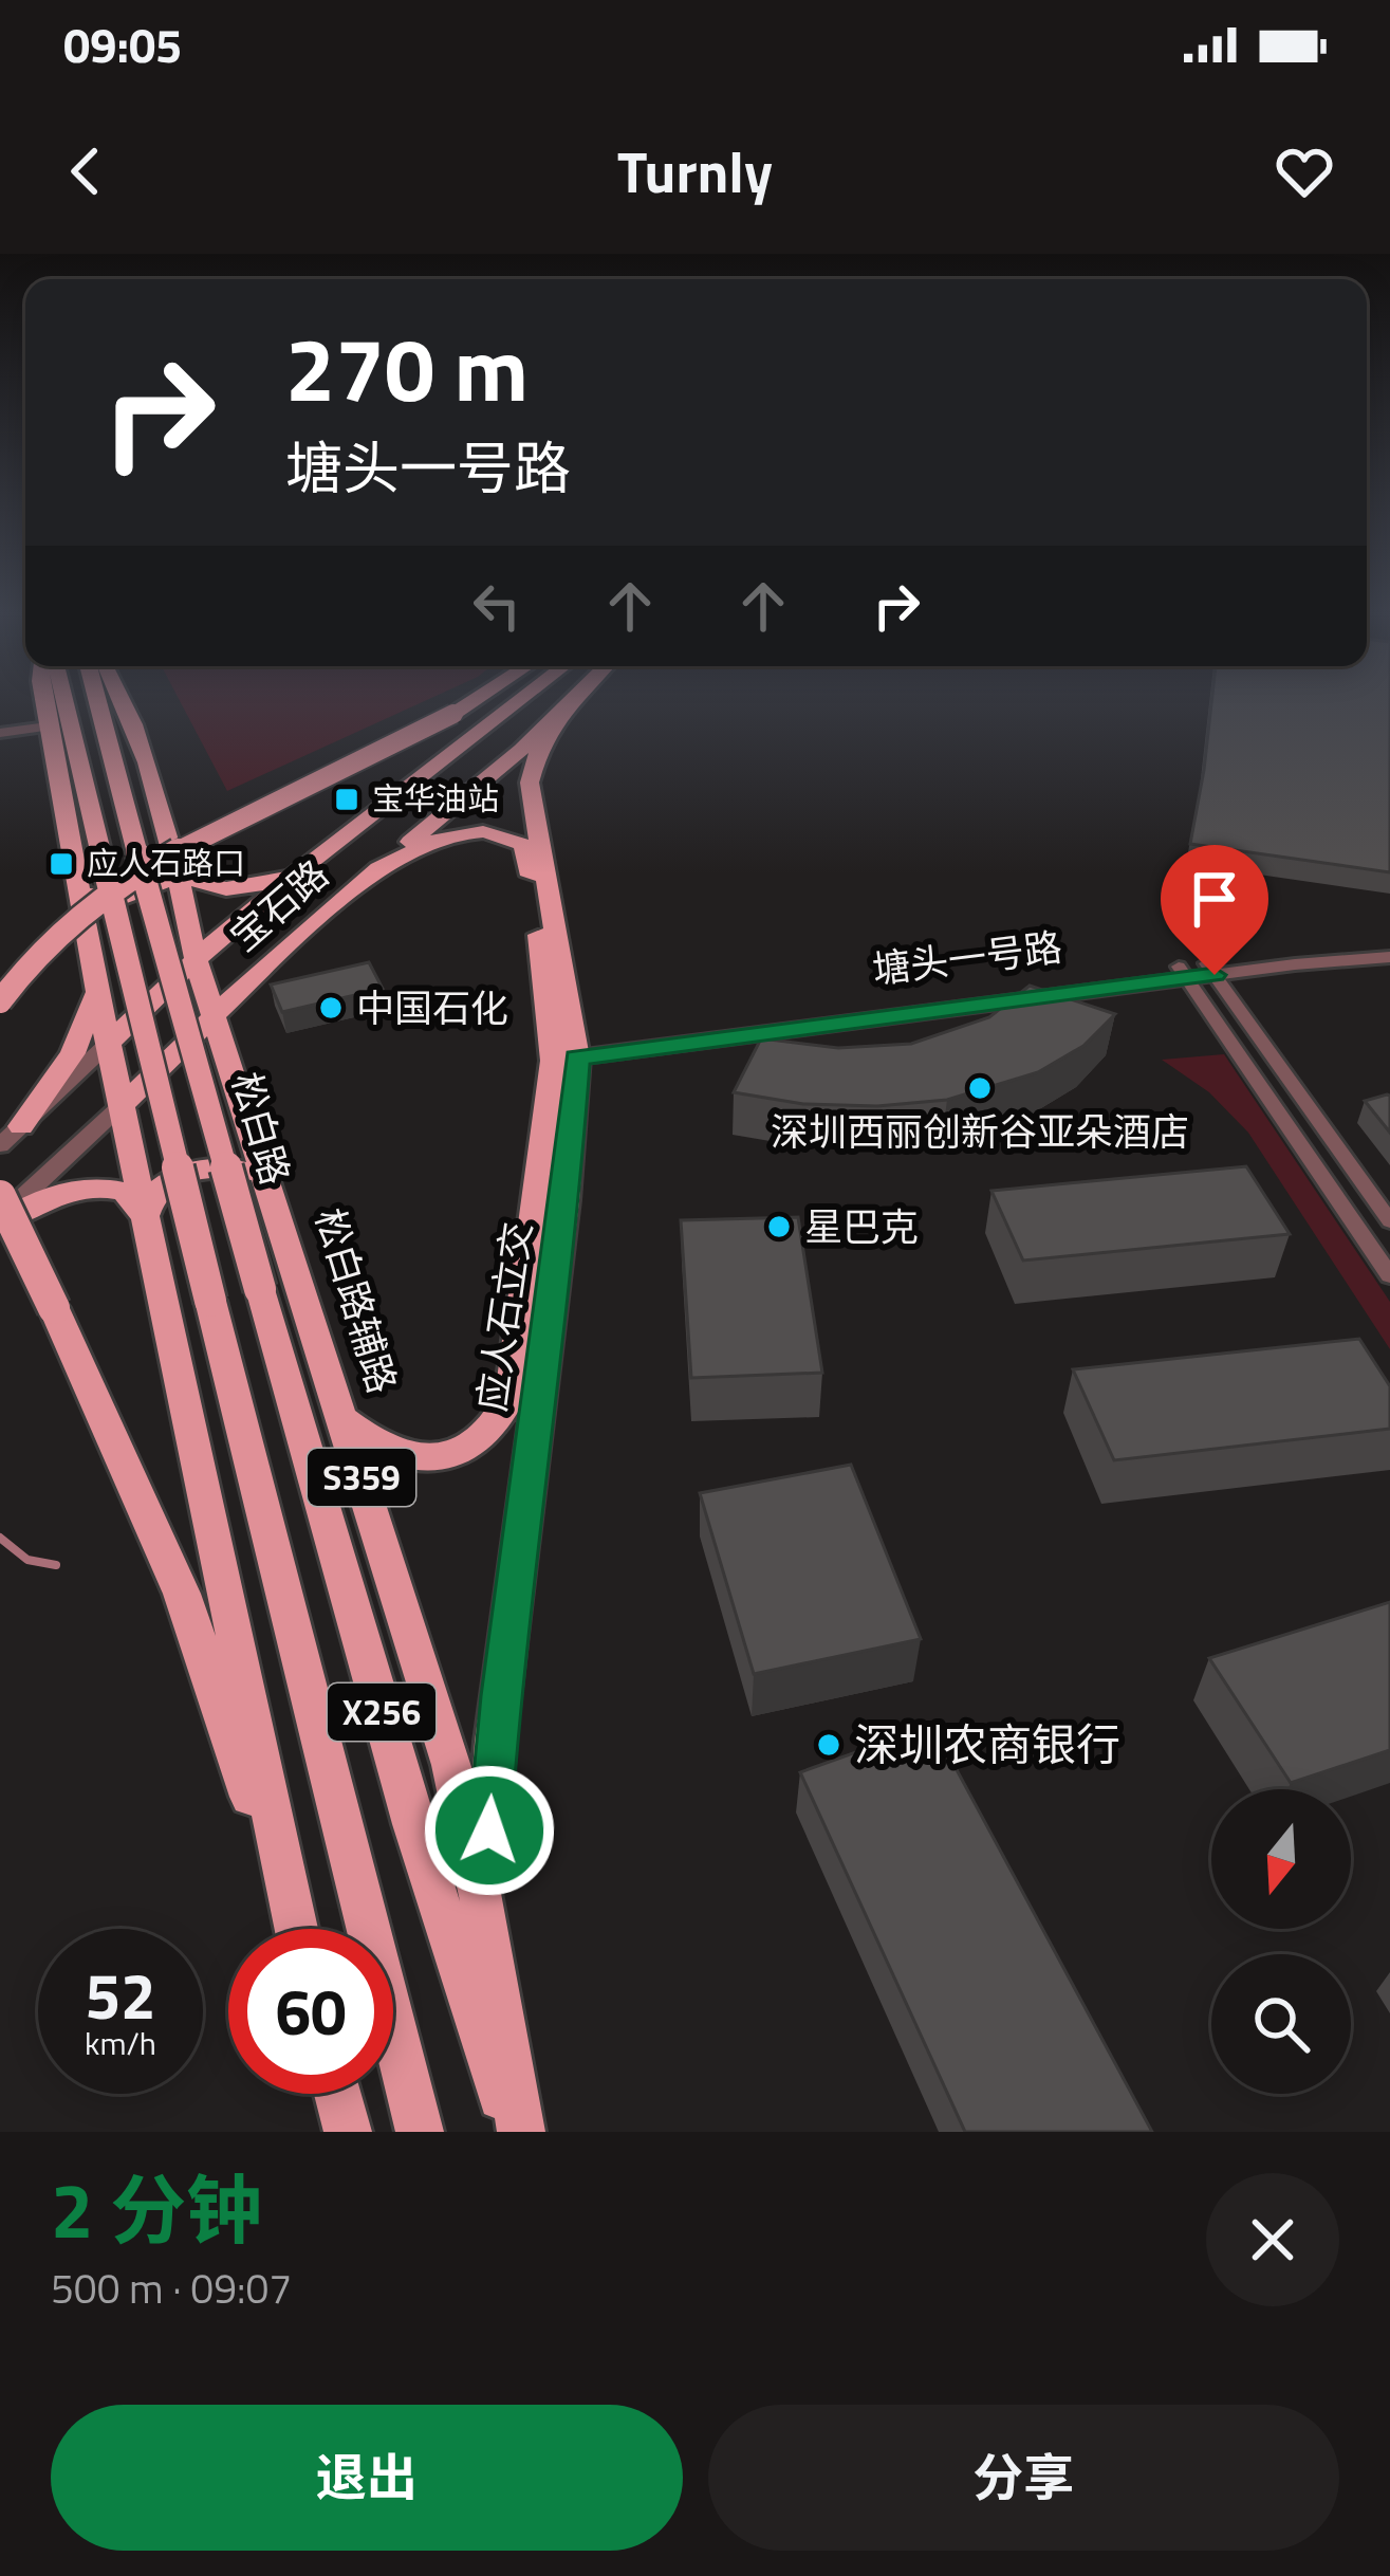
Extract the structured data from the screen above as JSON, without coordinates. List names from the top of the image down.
{
  "streets": {
    "main road": [
      "宝石路",
      "松白路",
      "松白路辅路",
      "应人石立交",
      "S359",
      "X256"
    ],
    "street": ["塘头一号路"]
  },
  "crossings": [
    ["宝石路", "松白路辅路"],
    ["宝石路", "应人石立交"],
    ["塘头一号路", "应人石立交"],
    ["松白路", "松白路辅路"],
    ["松白路辅路", "应人石立交"]
  ],
  "places": {
    "transit": ["宝华油站", "应人石路口"],
    "other": [
      "中国石化",
      "深圳西丽创新谷亚朵酒店",
      "星巴克",
      "深圳农商银行"
    ]
  },
  "north": "bottom",
  "page": {
    "status": "09:05",
    "header": "Turnly",
    "turn": ["270 m", "塘头一号路"],
    "speed": "52 km/h",
    "limit": "60",
    "heading": ["2 分钟", "500 m · 09:07"],
    "buttons": ["退出", "分享"]
  }
}
